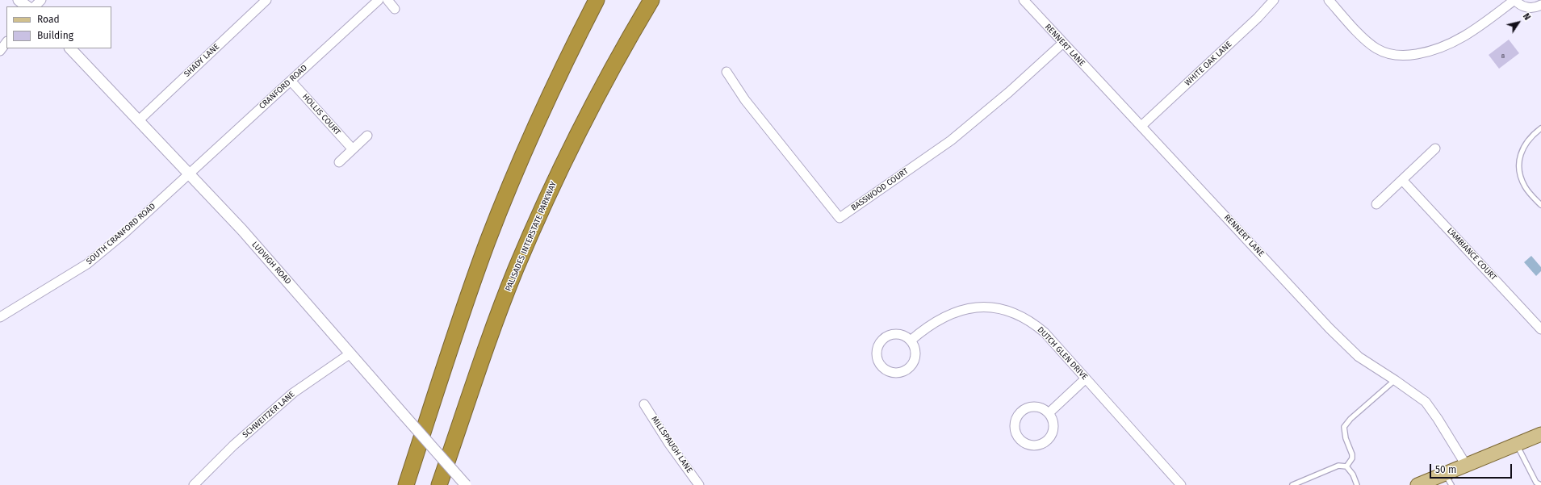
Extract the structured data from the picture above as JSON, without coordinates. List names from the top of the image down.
{
  "streets": {
    "highway": ["PALISADES INTERSTATE PARKWAY"],
    "street": [
      "RENNERT LANE",
      "SHADY LANE",
      "WHITE OAK LANE",
      "CRANFORD ROAD",
      "HOLLIS COURT",
      "BASSWOOD COURT",
      "SOUTH CRANFORD ROAD",
      "L'AMBIANCE COURT",
      "LUDVIGH ROAD",
      "DUTCH GLEN DRIVE",
      "SCHWEITZER LANE",
      "MILLSPAUGH LANE"
    ]
  },
  "crossings": [
    ["RENNERT LANE", "WHITE OAK LANE"],
    ["RENNERT LANE", "BASSWOOD COURT"],
    ["SHADY LANE", "LUDVIGH ROAD"],
    ["CRANFORD ROAD", "HOLLIS COURT"],
    ["CRANFORD ROAD", "SOUTH CRANFORD ROAD"],
    ["CRANFORD ROAD", "LUDVIGH ROAD"],
    ["SOUTH CRANFORD ROAD", "LUDVIGH ROAD"],
    ["LUDVIGH ROAD", "SCHWEITZER LANE"]
  ],
  "house_numbers": ["8"],
  "legend": ["Road", "Building"],
  "scale_bar": "50 m",
  "north": "top right"
}
